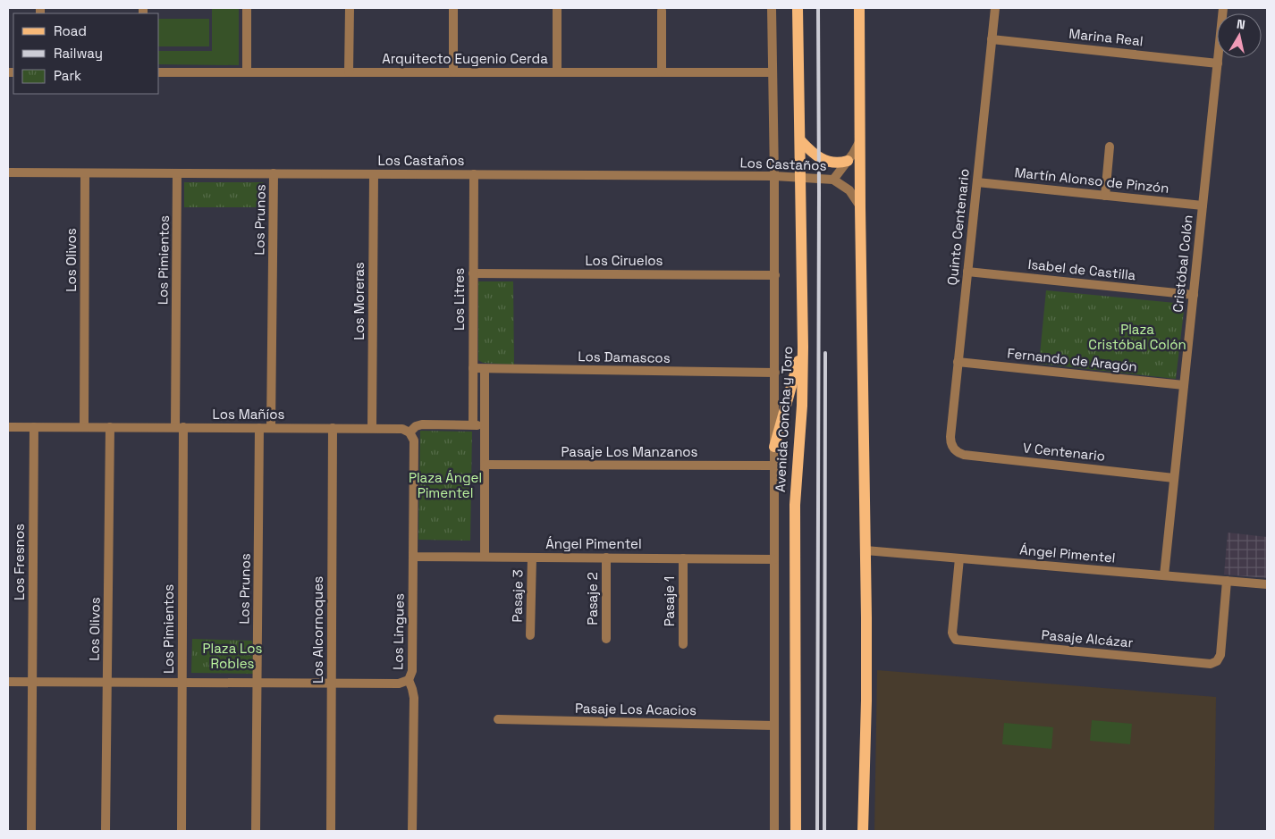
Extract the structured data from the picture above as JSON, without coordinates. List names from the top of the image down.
{
  "streets": {
    "main road": ["Avenida Concha y Toro"],
    "street": [
      "Marina Real",
      "Arquitecto Eugenio Cerda",
      "Los Castaños",
      "Martín Alonso de Pinzón",
      "Los Prunos",
      "Quinto Centenario",
      "Los Olivos",
      "Los Pimientos",
      "Los Ciruelos",
      "Cristóbal Colón",
      "Isabel de Castilla",
      "Los Litres",
      "Los Moreras",
      "Los Damascos",
      "Fernando de Aragón",
      "Los Mañíos",
      "Pasaje Los Manzanos",
      "V Centenario",
      "Ángel Pimentel",
      "Los Fresnos",
      "Pasaje 3",
      "Pasaje 2",
      "Pasaje 1",
      "Los Alcornoques",
      "Los Lingues",
      "Pasaje Alcázar",
      "Pasaje Los Acacios"
    ]
  },
  "crossings": [
    ["Marina Real", "Quinto Centenario"],
    ["Marina Real", "Cristóbal Colón"],
    ["Arquitecto Eugenio Cerda", "Avenida Concha y Toro"],
    ["Los Castaños", "Los Prunos"],
    ["Los Castaños", "Los Olivos"],
    ["Los Castaños", "Los Pimientos"],
    ["Los Castaños", "Los Litres"],
    ["Los Castaños", "Los Moreras"],
    ["Los Castaños", "Avenida Concha y Toro"],
    ["Martín Alonso de Pinzón", "Quinto Centenario"],
    ["Martín Alonso de Pinzón", "Cristóbal Colón"],
    ["Los Prunos", "Los Mañíos"],
    ["Quinto Centenario", "Isabel de Castilla"],
    ["Quinto Centenario", "Fernando de Aragón"],
    ["Quinto Centenario", "V Centenario"],
    ["Los Olivos", "Los Mañíos"],
    ["Los Pimientos", "Los Mañíos"],
    ["Los Ciruelos", "Los Litres"],
    ["Los Ciruelos", "Avenida Concha y Toro"],
    ["Cristóbal Colón", "Isabel de Castilla"],
    ["Cristóbal Colón", "Fernando de Aragón"],
    ["Cristóbal Colón", "V Centenario"],
    ["Cristóbal Colón", "Ángel Pimentel"],
    ["Los Litres", "Los Damascos"],
    ["Los Moreras", "Los Mañíos"],
    ["Los Damascos", "Avenida Concha y Toro"],
    ["Los Mañíos", "Los Fresnos"],
    ["Los Mañíos", "Los Alcornoques"],
    ["Los Mañíos", "Los Lingues"],
    ["Avenida Concha y Toro", "Pasaje Los Manzanos"],
    ["Avenida Concha y Toro", "Ángel Pimentel"],
    ["Avenida Concha y Toro", "Pasaje Los Acacios"],
    ["Ángel Pimentel", "Pasaje 3"],
    ["Ángel Pimentel", "Pasaje 2"],
    ["Ángel Pimentel", "Pasaje 1"],
    ["Ángel Pimentel", "Los Lingues"],
    ["Ángel Pimentel", "Pasaje Alcázar"]
  ],
  "parks": ["Plaza Cristóbal Colón", "Plaza Ángel Pimentel", "Plaza Los Robles"],
  "legend": ["Road", "Railway", "Park"],
  "north": "top"
}
